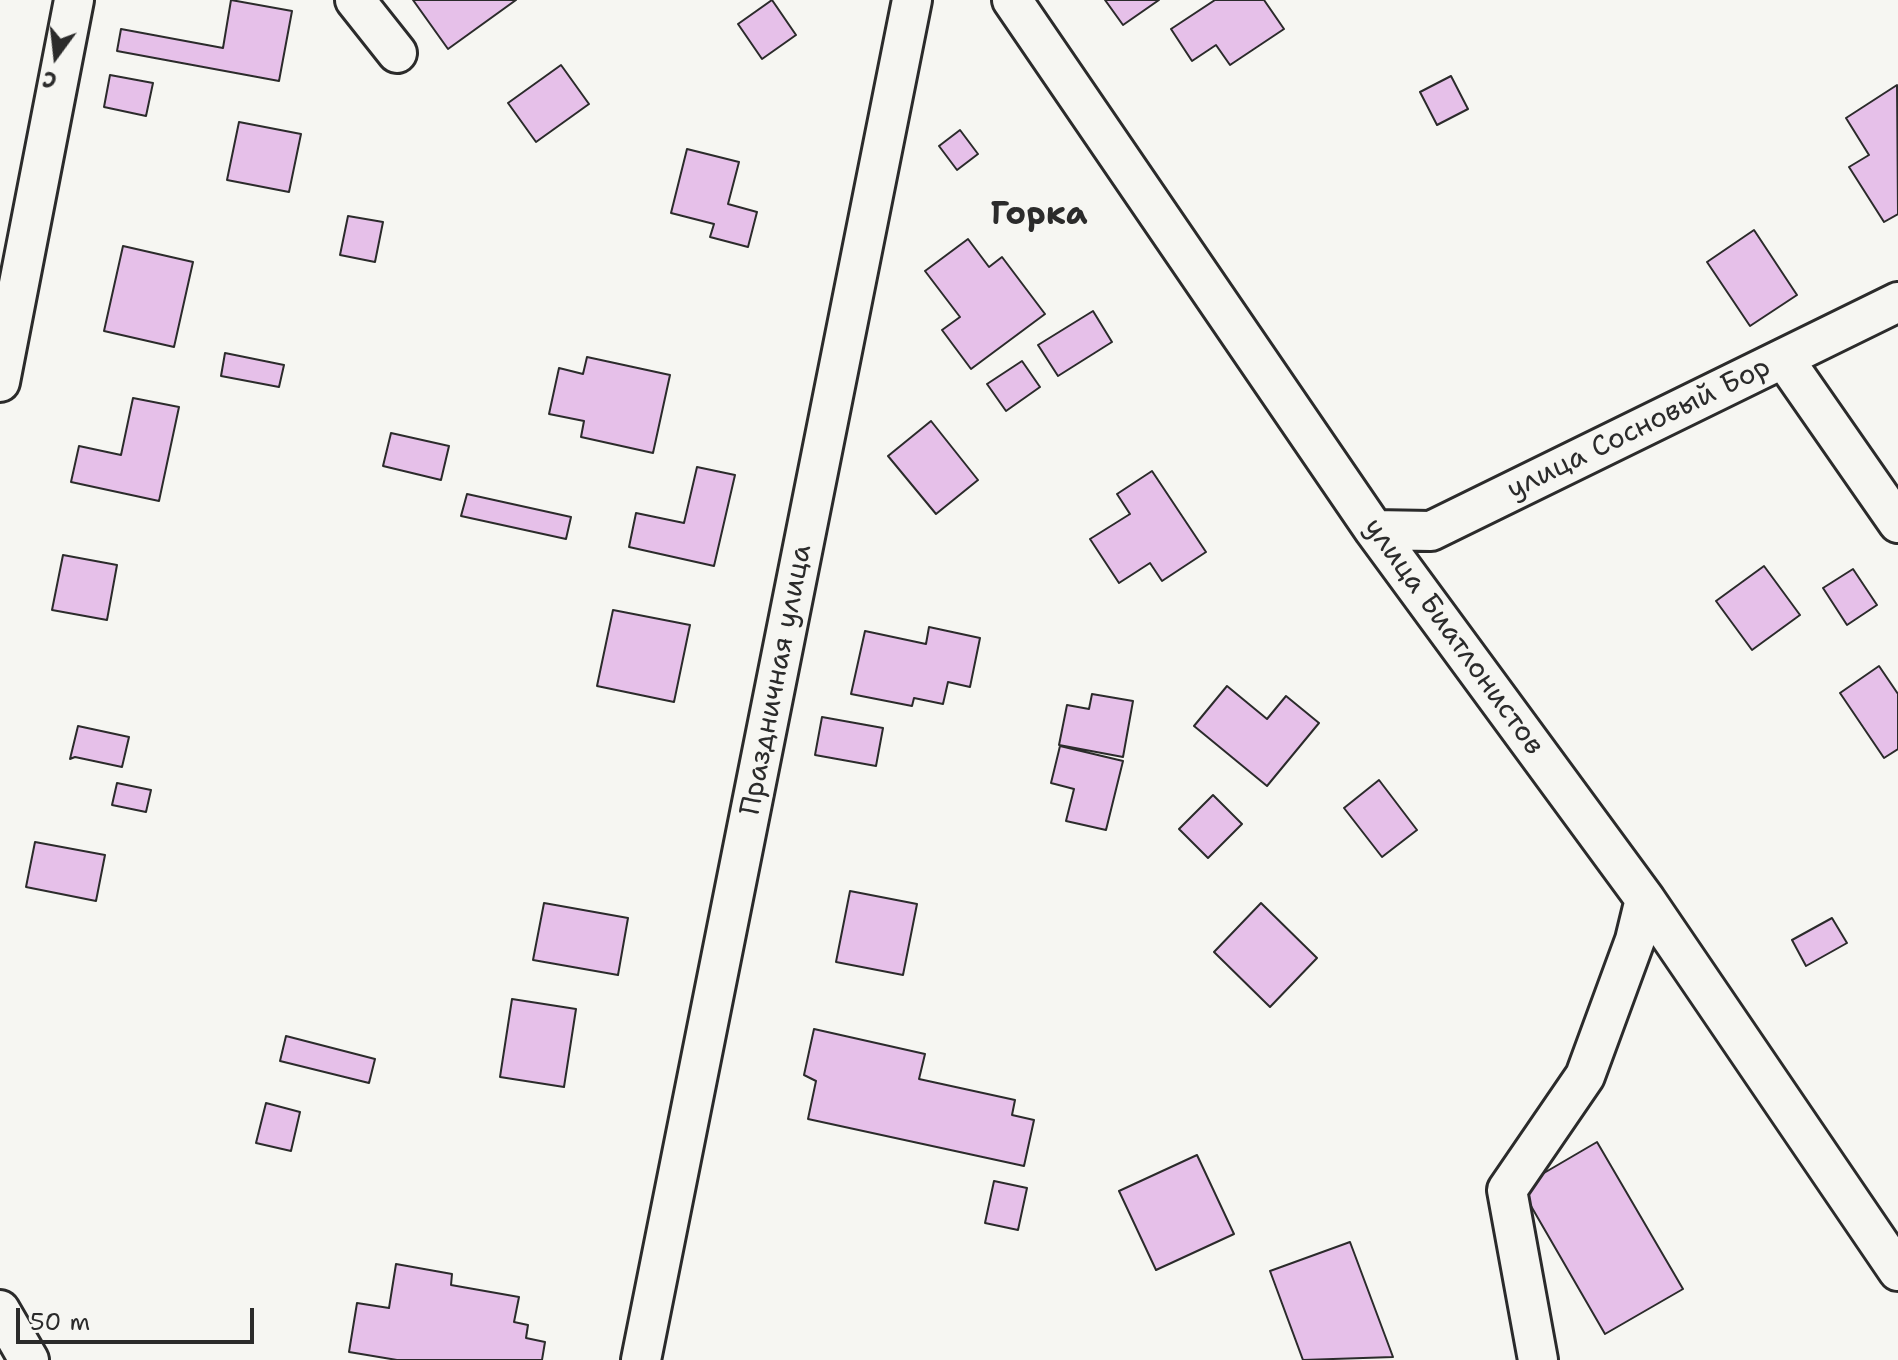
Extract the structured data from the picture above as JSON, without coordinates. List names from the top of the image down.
{
  "streets": {
    "street": ["улица Сосновый Бор", "улица Биатлонистов", "Праздничная улица"]
  },
  "crossings": [
    ["улица Сосновый Бор", "улица Биатлонистов"]
  ],
  "districts": ["Горка"],
  "scale_bar": "50 m",
  "north": "bottom"
}
